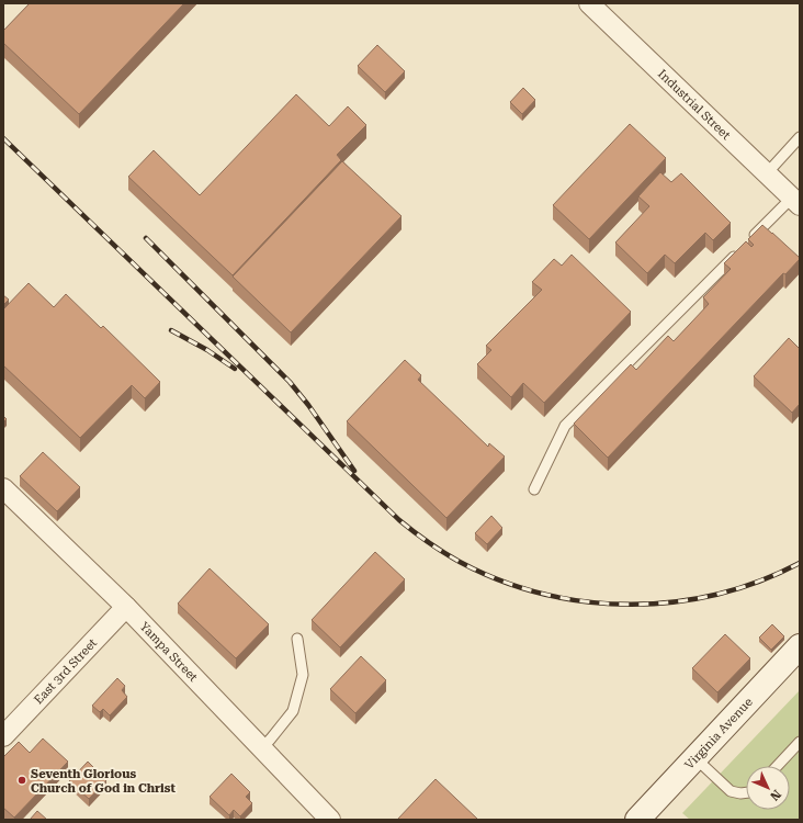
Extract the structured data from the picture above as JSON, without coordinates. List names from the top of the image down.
{
  "streets": {
    "street": [
      "Industrial Street",
      "Yampa Street",
      "East 3rd Street",
      "Virginia Avenue"
    ]
  },
  "crossings": [
    ["Yampa Street", "East 3rd Street"]
  ],
  "places": ["Seventh Glorious Church of God in Christ"],
  "north": "bottom right"
}
